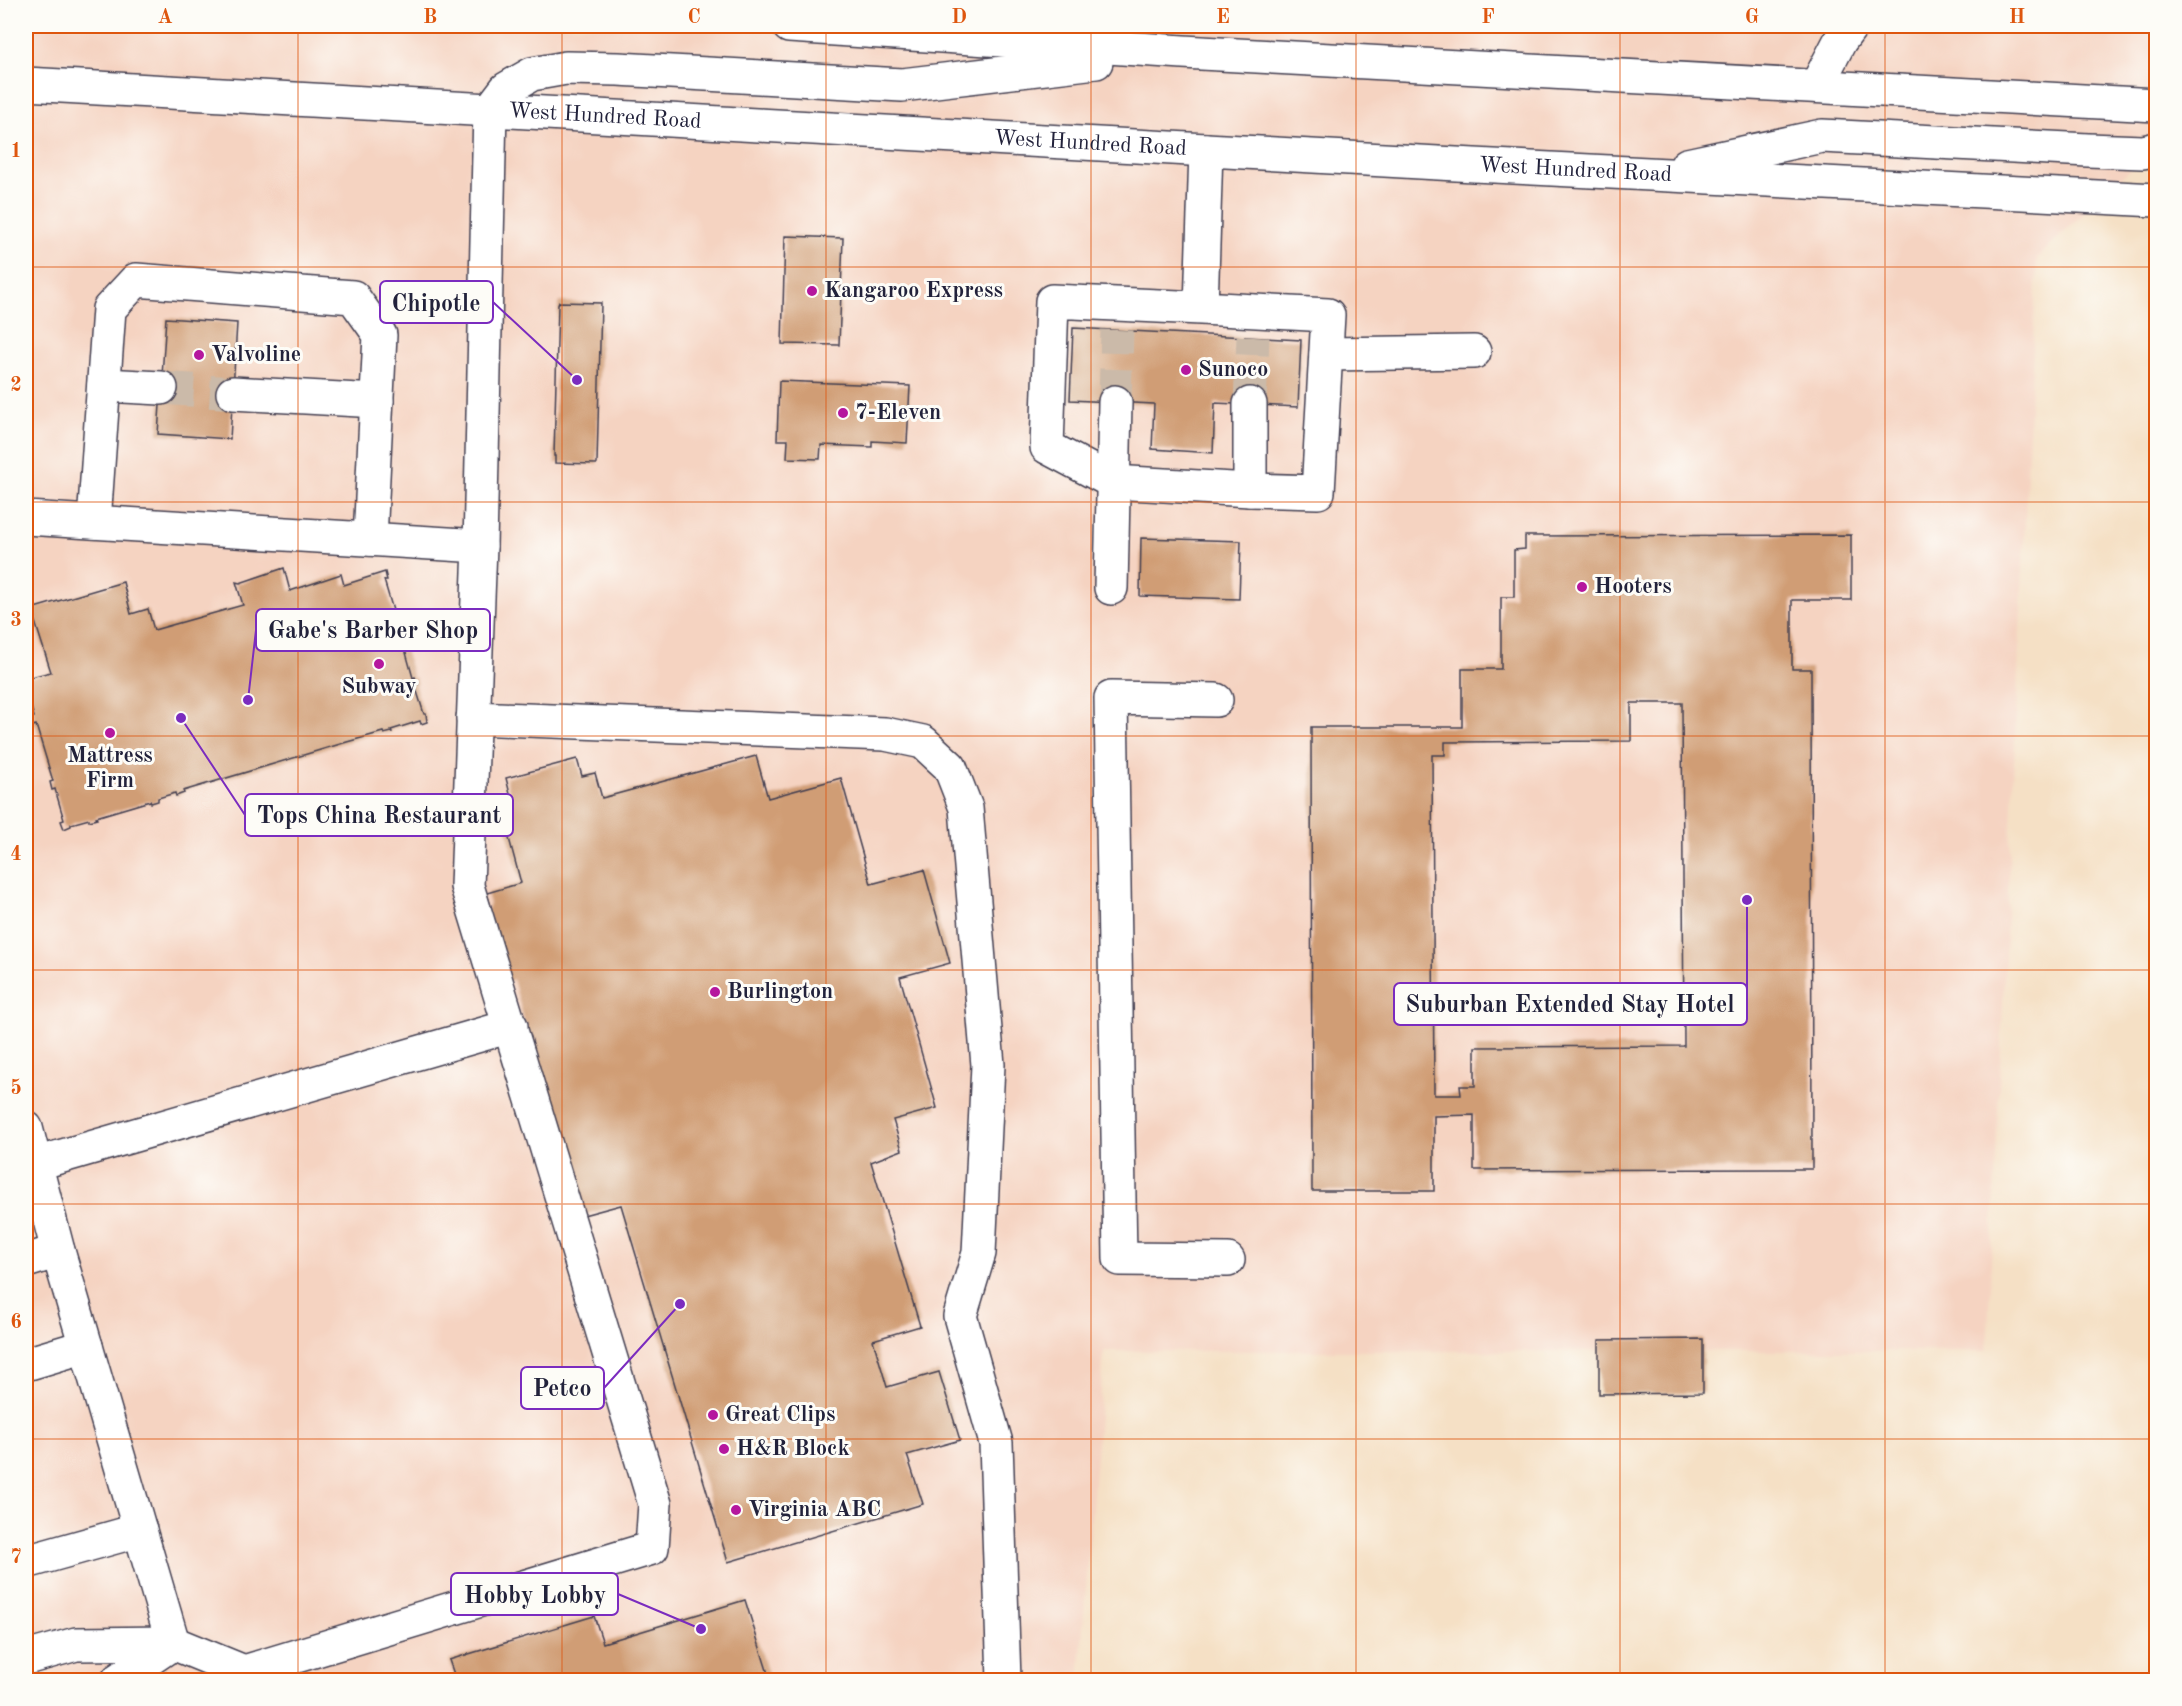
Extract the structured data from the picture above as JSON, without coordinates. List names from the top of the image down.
{
  "streets": {
    "main road": ["West Hundred Road"]
  },
  "places": [
    "Kangaroo Express",
    "Valvoline",
    "Sunoco",
    "Chipotle",
    "7-Eleven",
    "Hooters",
    "Subway",
    "Gabe's Barber Shop",
    "Tops China Restaurant",
    "Mattress Firm",
    "Suburban Extended Stay Hotel",
    "Burlington",
    "Petco",
    "Great Clips",
    "H&R Block",
    "Virginia ABC",
    "Hobby Lobby"
  ],
  "grid": {
    "columns": [
      "A",
      "B",
      "C",
      "D",
      "E",
      "F",
      "G",
      "H"
    ],
    "rows": [
      "1",
      "2",
      "3",
      "4",
      "5",
      "6",
      "7"
    ]
  }
}
